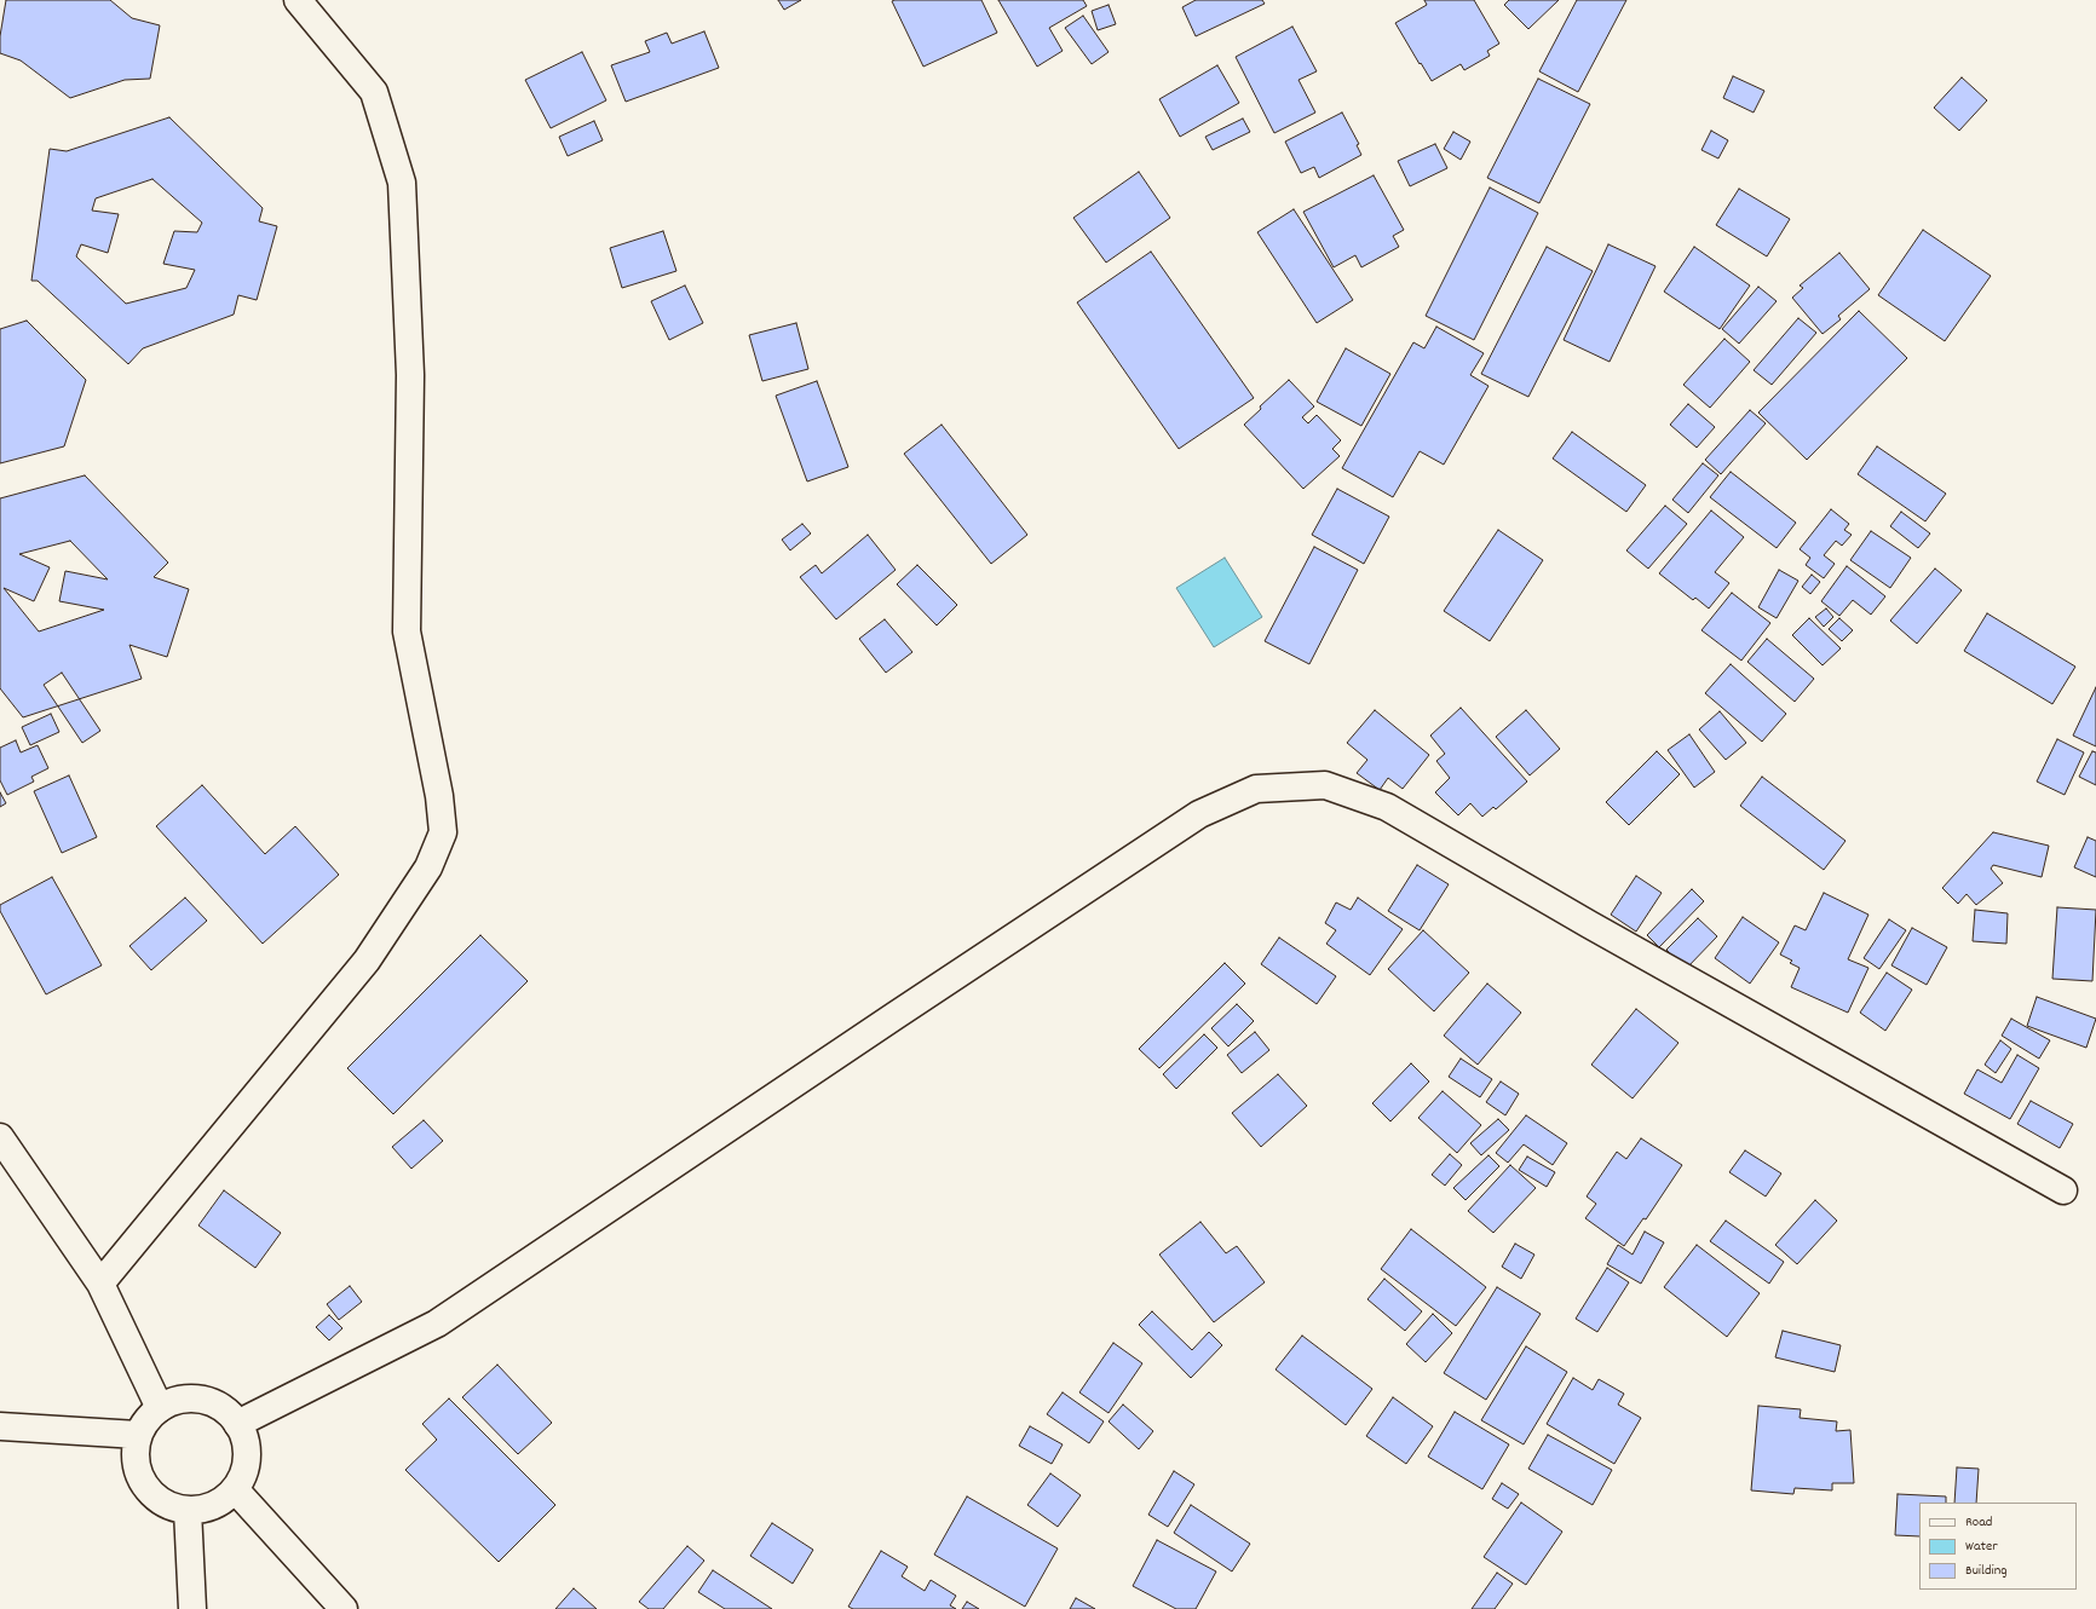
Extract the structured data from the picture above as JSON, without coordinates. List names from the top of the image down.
{
  "legend": ["Road", "Water", "Building"]
}
